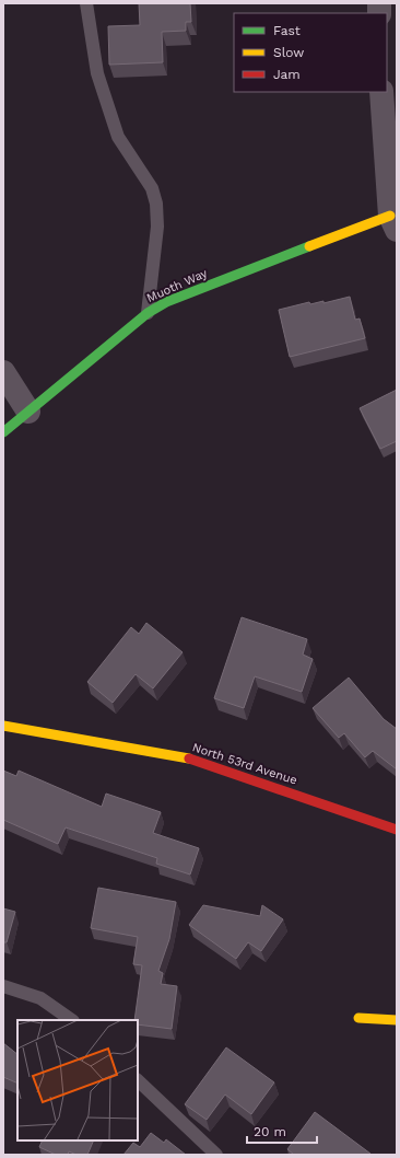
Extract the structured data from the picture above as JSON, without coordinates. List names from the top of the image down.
{
  "streets": {
    "street": ["Muoth Way", "North 53rd Avenue"]
  },
  "legend": ["Fast", "Slow", "Jam"],
  "scale_bar": "20 m"
}
